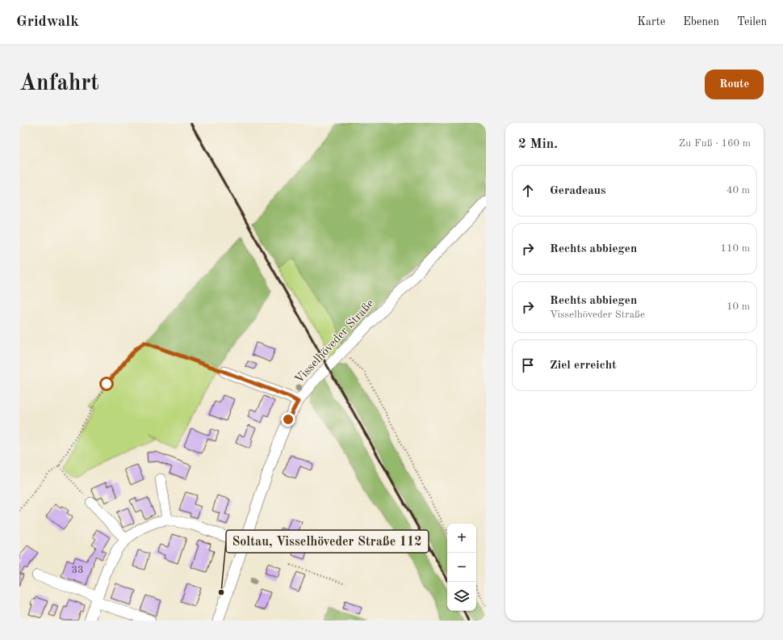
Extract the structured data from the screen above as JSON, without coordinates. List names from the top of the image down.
{
  "streets": {
    "street": ["Visselhöveder Straße"]
  },
  "places": ["Soltau, Visselhöveder Straße 112"],
  "house_numbers": ["33"],
  "page": {
    "header": "Gridwalk",
    "nav": ["Karte", "Ebenen", "Teilen"],
    "buttons": "Route",
    "title": "Anfahrt",
    "heading": ["2 Min.", "Zu Fuß · 160 m"],
    "list": [
      ["Geradeaus", "40 m"],
      ["Rechts abbiegen", "110 m"],
      ["Rechts abbiegen", "Visselhöveder Straße", "10 m"],
      "Ziel erreicht"
    ],
    "map_buttons": ["+", "−"]
  }
}
